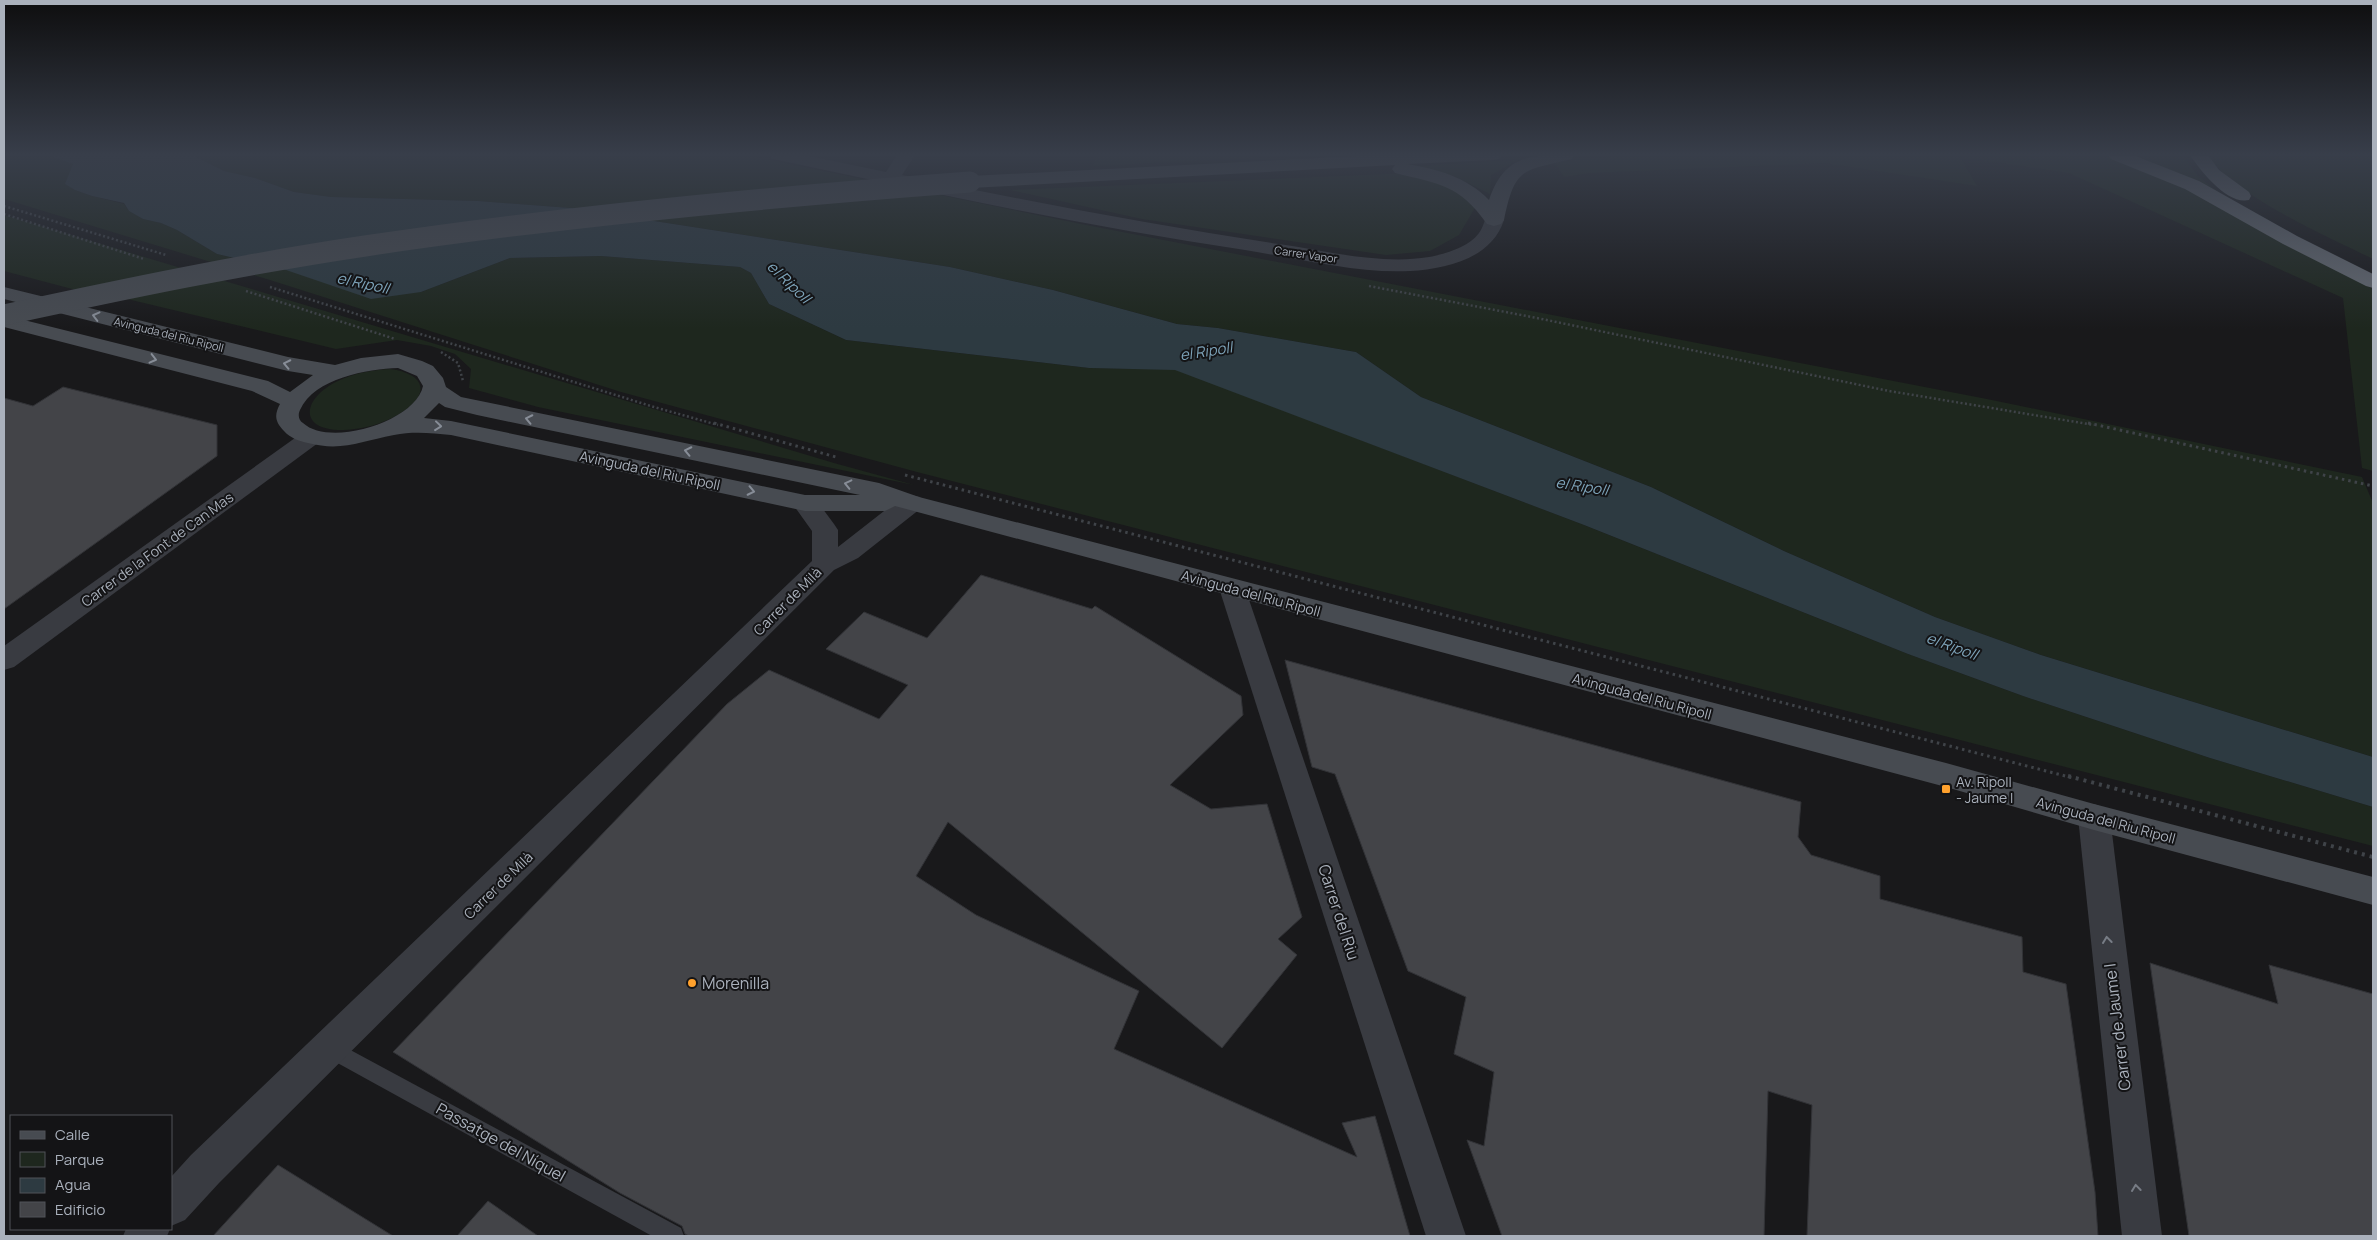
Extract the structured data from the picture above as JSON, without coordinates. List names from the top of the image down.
{
  "streets": {
    "street": [
      "Carrer Vapor",
      "Avinguda del Riu Ripoll",
      "Carrer de la Font de Can Mas",
      "Carrer de Milà",
      "Carrer del Riu",
      "Carrer de Jaume I"
    ],
    "lane": ["Passatge del Níquel"]
  },
  "crossings": [
    ["Avinguda del Riu Ripoll", "Carrer de Milà"],
    ["Avinguda del Riu Ripoll", "Carrer del Riu"],
    ["Avinguda del Riu Ripoll", "Carrer de Jaume I"],
    ["Carrer de Milà", "Passatge del Níquel"]
  ],
  "one_way": ["Carrer de Jaume I"],
  "water": ["el Ripoll"],
  "places": {
    "transit": ["Av. Ripoll - Jaume I"],
    "other": ["Morenilla"]
  },
  "legend": [
    "Calle",
    "Parque",
    "Agua",
    "Edificio"
  ]
}
